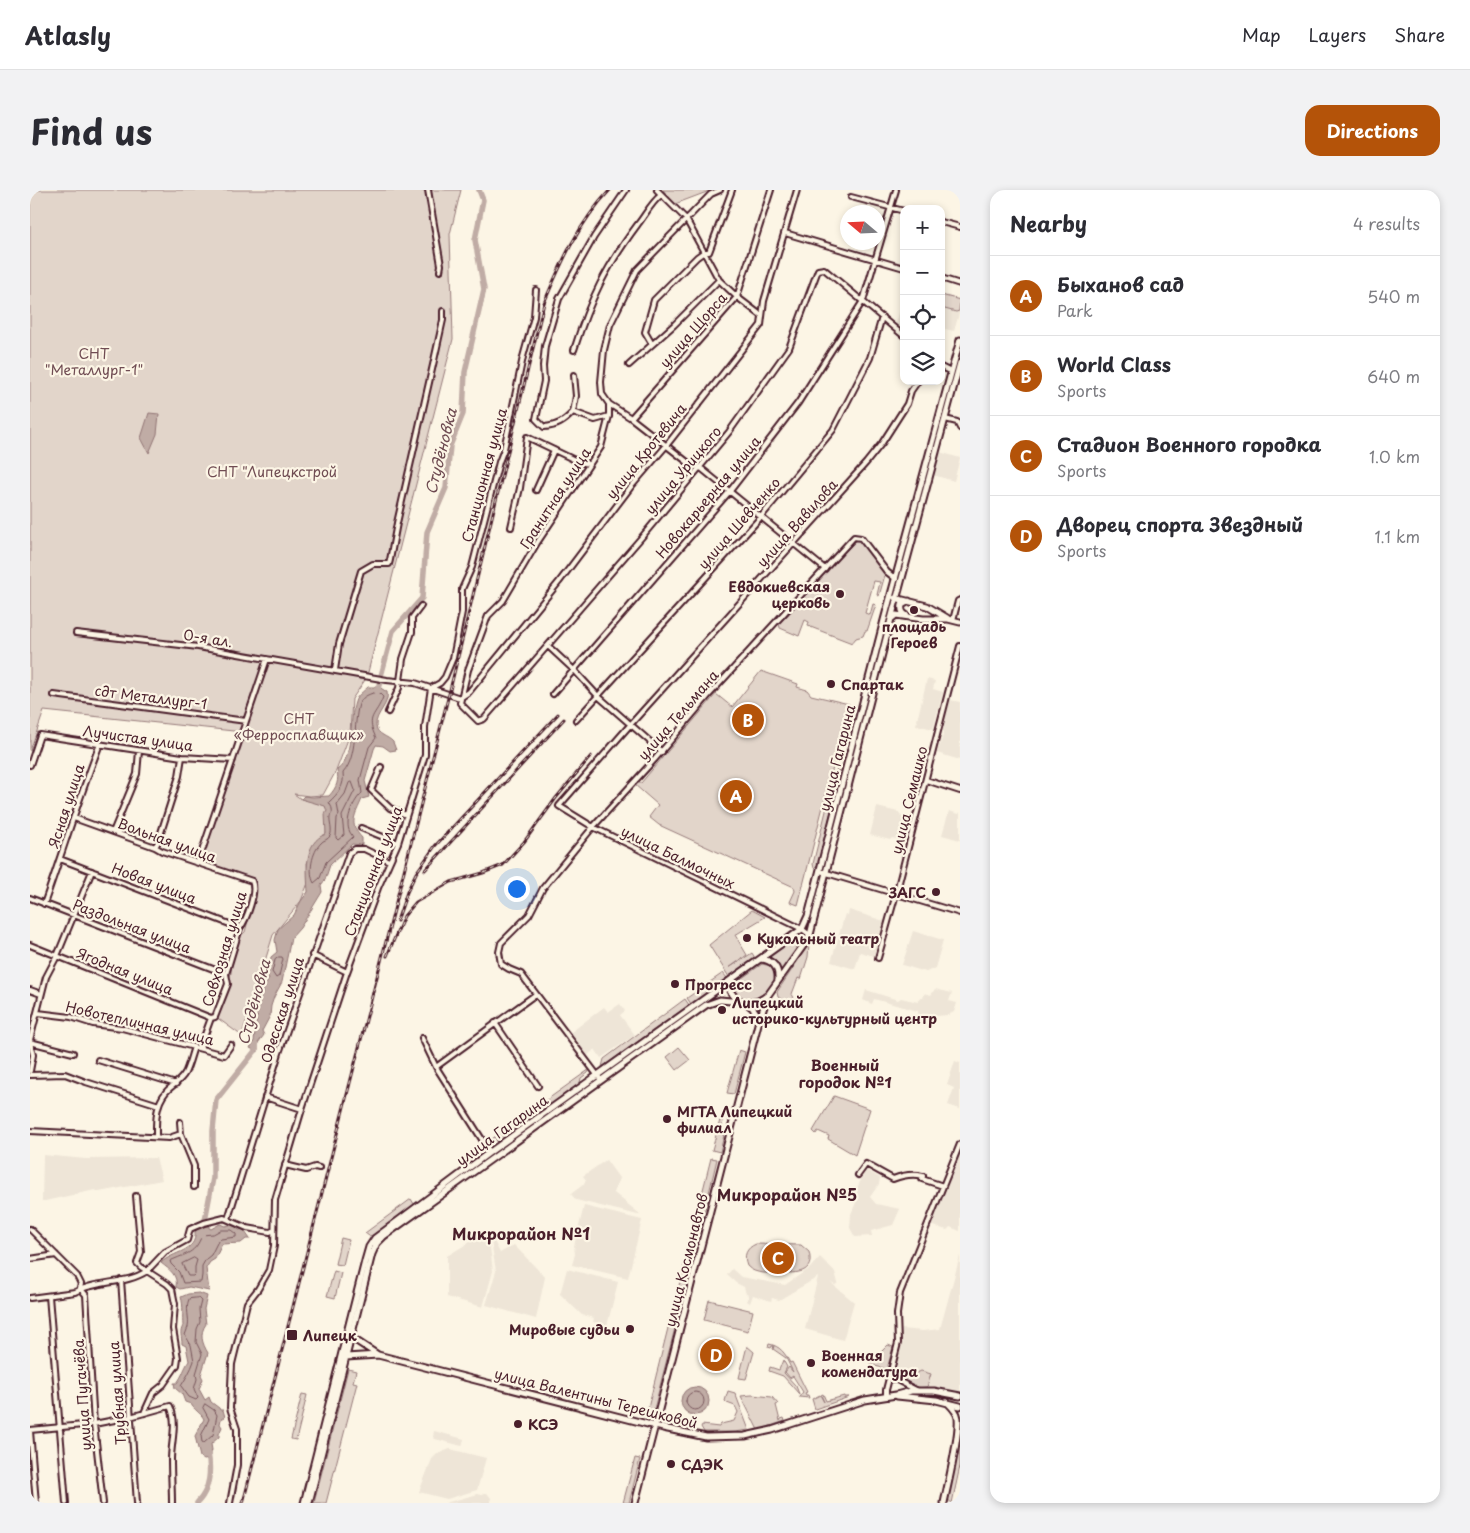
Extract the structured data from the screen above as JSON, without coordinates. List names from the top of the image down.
{
  "streets": {
    "main road": ["улица Гагарина", "улица Космонавтов", "улица Валентины Терешковой"],
    "street": [
      "улица Щорса",
      "улица Кротевича",
      "улица Урицкого",
      "Станционная улица",
      "Новокарьерная улица",
      "Гранитная улица",
      "улица Шевченко",
      "улица Вавилова",
      "0-я ал.",
      "сдт Металлург-1",
      "улица Тельмана",
      "Лучистая улица",
      "улица Семашко",
      "Ясная улица",
      "Вольная улица",
      "улица Балмочных",
      "Новая улица",
      "Раздольная улица",
      "Совхозная улица",
      "Ягодная улица",
      "Одесская улица",
      "Новотепличная улица",
      "Трубная улица",
      "улица Пугачёва"
    ]
  },
  "crossings": [
    ["улица Кротевича", "улица Урицкого"],
    ["улица Кротевича", "Гранитная улица"],
    ["улица Кротевича", "0-я ал."],
    ["улица Урицкого", "Новокарьерная улица"],
    ["улица Урицкого", "Гранитная улица"],
    ["улица Урицкого", "улица Шевченко"],
    ["улица Урицкого", "0-я ал."],
    ["Станционная улица", "0-я ал."],
    ["Станционная улица", "Одесская улица"],
    ["Гранитная улица", "0-я ал."],
    ["улица Вавилова", "улица Балмочных"],
    ["улица Тельмана", "улица Гагарина"],
    ["улица Тельмана", "улица Балмочных"],
    ["Лучистая улица", "Ясная улица"],
    ["улица Гагарина", "улица Балмочных"],
    ["улица Гагарина", "улица Космонавтов"],
    ["Ясная улица", "Вольная улица"],
    ["Ясная улица", "Новая улица"],
    ["Ясная улица", "Раздольная улица"],
    ["Вольная улица", "Совхозная улица"],
    ["Новая улица", "Совхозная улица"],
    ["Раздольная улица", "Совхозная улица"],
    ["Совхозная улица", "Ягодная улица"],
    ["Совхозная улица", "Новотепличная улица"],
    ["улица Космонавтов", "улица Валентины Терешковой"]
  ],
  "districts": ["Военный городок №1", "Микрорайон №5", "Микрорайон №1"],
  "water": ["Студёновка"],
  "parks": ["СНТ \"Металлург-1\"", "СНТ \"Липецкстрой", "СНТ «Ферросплавщик»"],
  "places": {
    "other": [
      "Евдокиевская церковь",
      "площадь Героев",
      "Спартак",
      "ЗАГС",
      "Кукольный театр",
      "Прогресс",
      "Липецкий историко-культурный центр",
      "МГТА Липецкий филиал",
      "Мировые судьи",
      "Военная комендатура",
      "КСЭ",
      "СДЭК"
    ],
    "transit": ["Липецк"]
  },
  "north": "left",
  "page": {
    "header": "Atlasly",
    "nav": ["Map", "Layers", "Share"],
    "title": "Find us",
    "buttons": "Directions",
    "heading": ["Nearby", "4 results"],
    "map_buttons": ["+", "−"],
    "list": [
      {
        "mark": "A",
        "name": "Быханов сад",
        "note": "Park",
        "value": "540 m"
      },
      {
        "mark": "B",
        "name": "World Class",
        "note": "Sports",
        "value": "640 m"
      },
      {
        "mark": "C",
        "name": "Стадион Военного городка",
        "note": "Sports",
        "value": "1.0 km"
      },
      {
        "mark": "D",
        "name": "Дворец спорта Звездный",
        "note": "Sports",
        "value": "1.1 km"
      }
    ],
    "pins": [
      "B",
      "A",
      "C",
      "D"
    ]
  }
}
